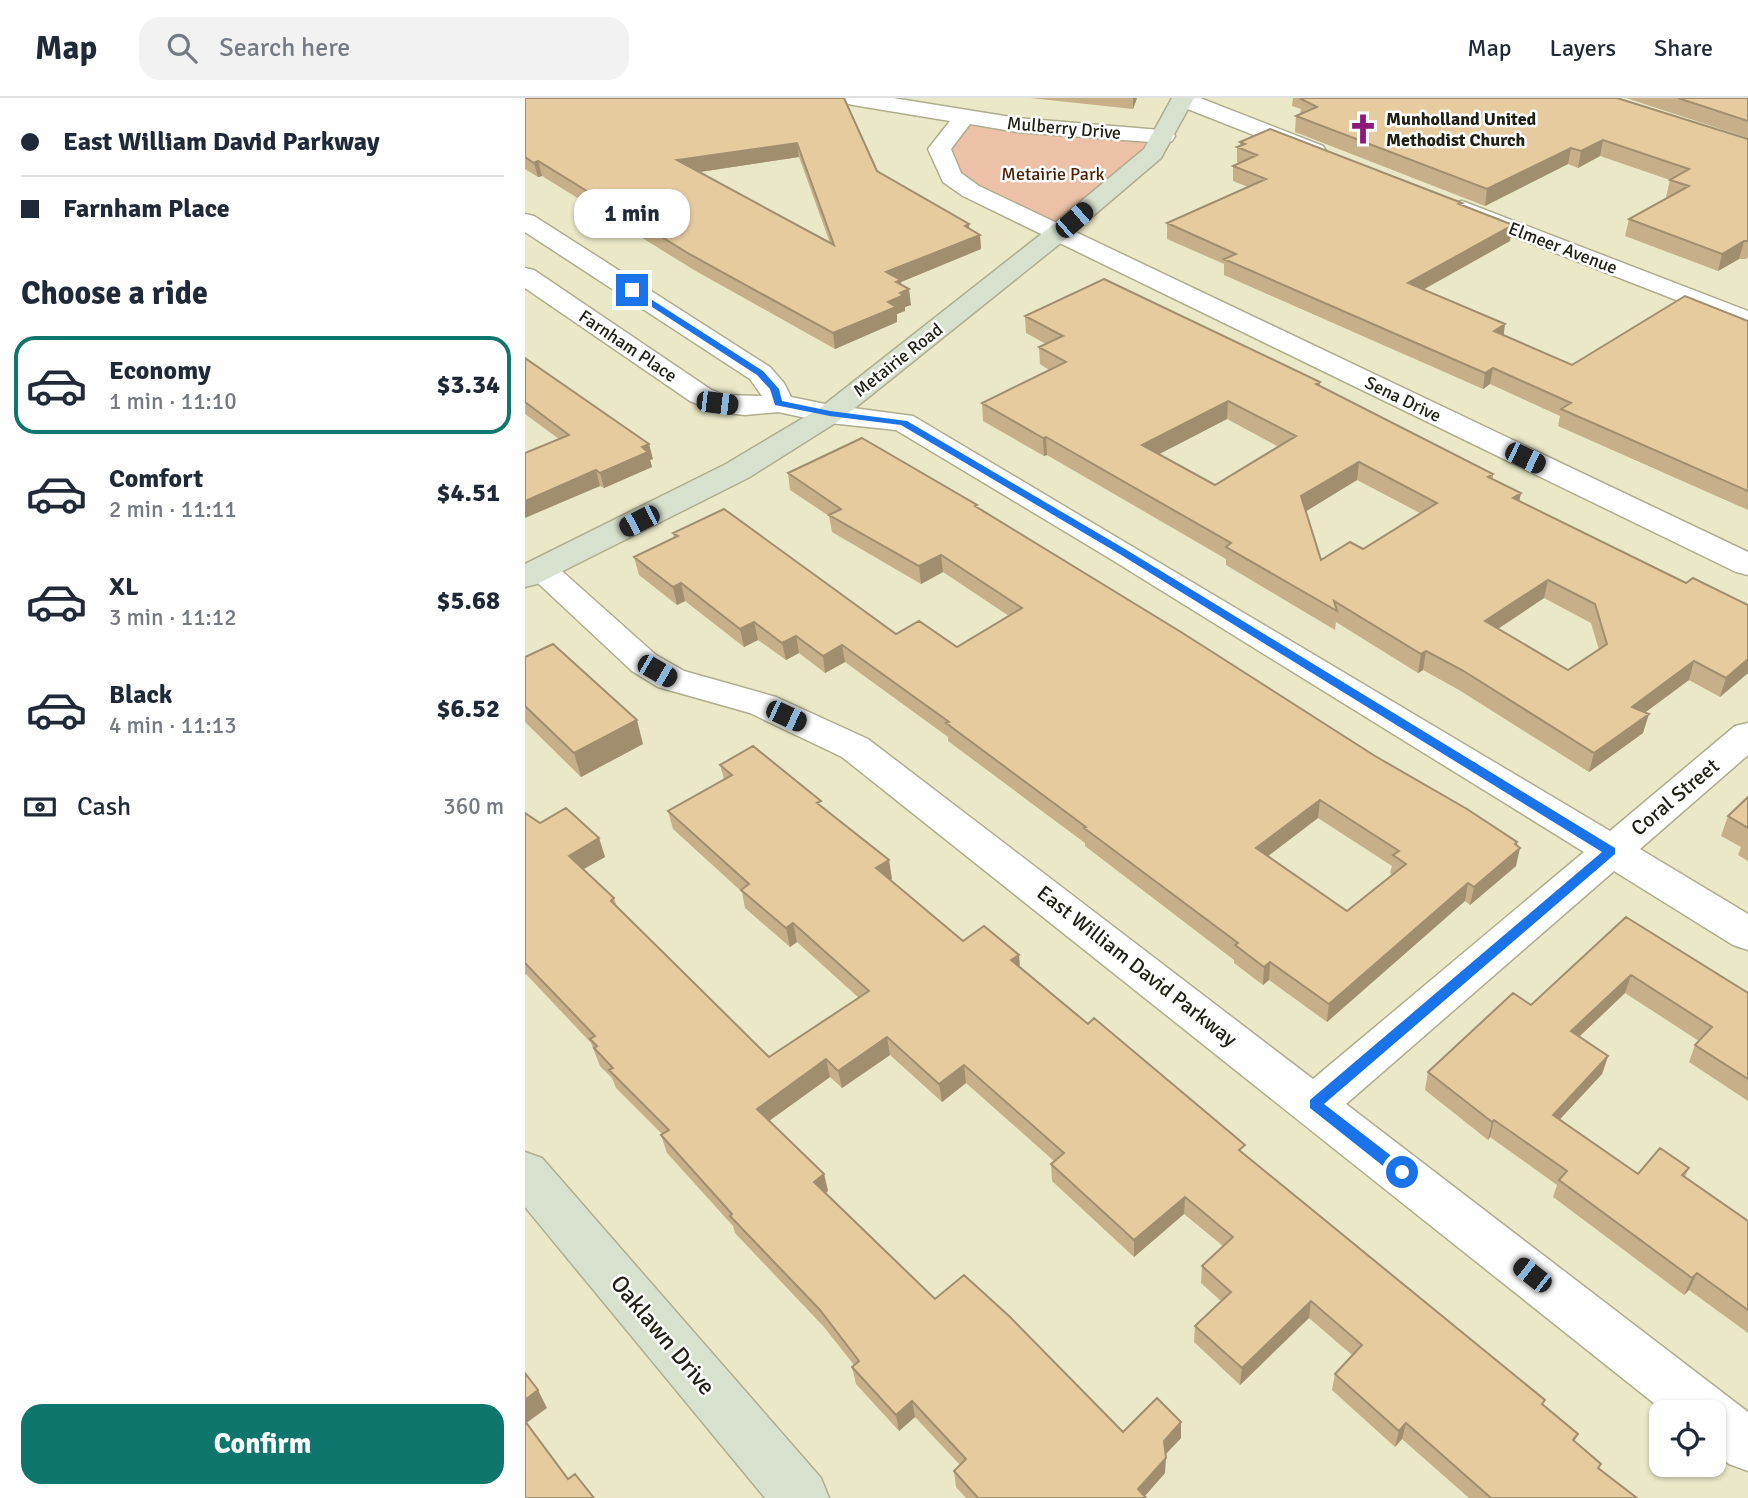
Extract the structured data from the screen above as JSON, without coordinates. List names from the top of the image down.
{
  "streets": {
    "main road": ["Metairie Road", "Oaklawn Drive"],
    "street": [
      "Mulberry Drive",
      "Elmeer Avenue",
      "Farnham Place",
      "Sena Drive",
      "Coral Street",
      "East William David Parkway"
    ]
  },
  "crossings": [
    ["Mulberry Drive", "Metairie Road"],
    ["Farnham Place", "Metairie Road"],
    ["Farnham Place", "Coral Street"],
    ["Metairie Road", "Sena Drive"],
    ["Metairie Road", "East William David Parkway"],
    ["Coral Street", "East William David Parkway"]
  ],
  "parks": ["Metairie Park"],
  "places": {
    "church": ["Munholland United Methodist Church"]
  },
  "page": {
    "header": "Map",
    "search": "Search here",
    "nav": ["Map", "Layers", "Share"],
    "banner": ["East William David Parkway", "Farnham Place"],
    "bubble": "1 min",
    "heading": "Choose a ride",
    "list": [
      {
        "name": "Economy",
        "note": "1 min · 11:10",
        "value": "$3.34"
      },
      {
        "name": "Comfort",
        "note": "2 min · 11:11",
        "value": "$4.51"
      },
      {
        "name": "XL",
        "note": "3 min · 11:12",
        "value": "$5.68"
      },
      {
        "name": "Black",
        "note": "4 min · 11:13",
        "value": "$6.52"
      }
    ],
    "pay": ["Cash", "360 m"],
    "buttons": "Confirm"
  }
}
